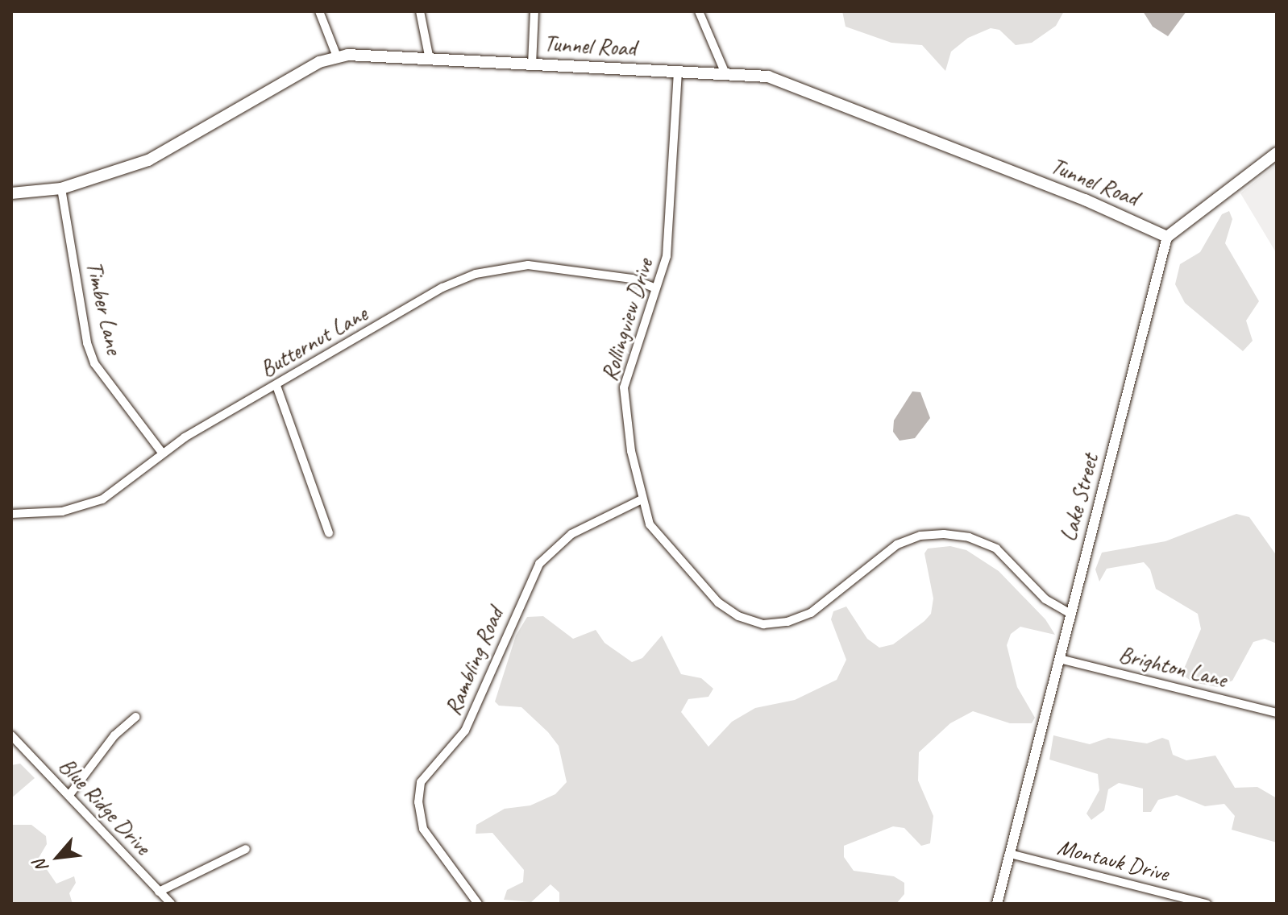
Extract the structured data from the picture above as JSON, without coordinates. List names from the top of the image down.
{
  "streets": {
    "main road": ["Tunnel Road"],
    "street": [
      "Timber Lane",
      "Rollingview Drive",
      "Butternut Lane",
      "Lake Street",
      "Rambling Road",
      "Brighton Lane",
      "Blue Ridge Drive",
      "Montauk Drive"
    ]
  },
  "crossings": [
    ["Tunnel Road", "Timber Lane"],
    ["Tunnel Road", "Rollingview Drive"],
    ["Tunnel Road", "Lake Street"],
    ["Timber Lane", "Butternut Lane"],
    ["Rollingview Drive", "Butternut Lane"],
    ["Rollingview Drive", "Lake Street"],
    ["Rollingview Drive", "Rambling Road"],
    ["Lake Street", "Brighton Lane"],
    ["Lake Street", "Montauk Drive"]
  ],
  "north": "bottom left"
}
